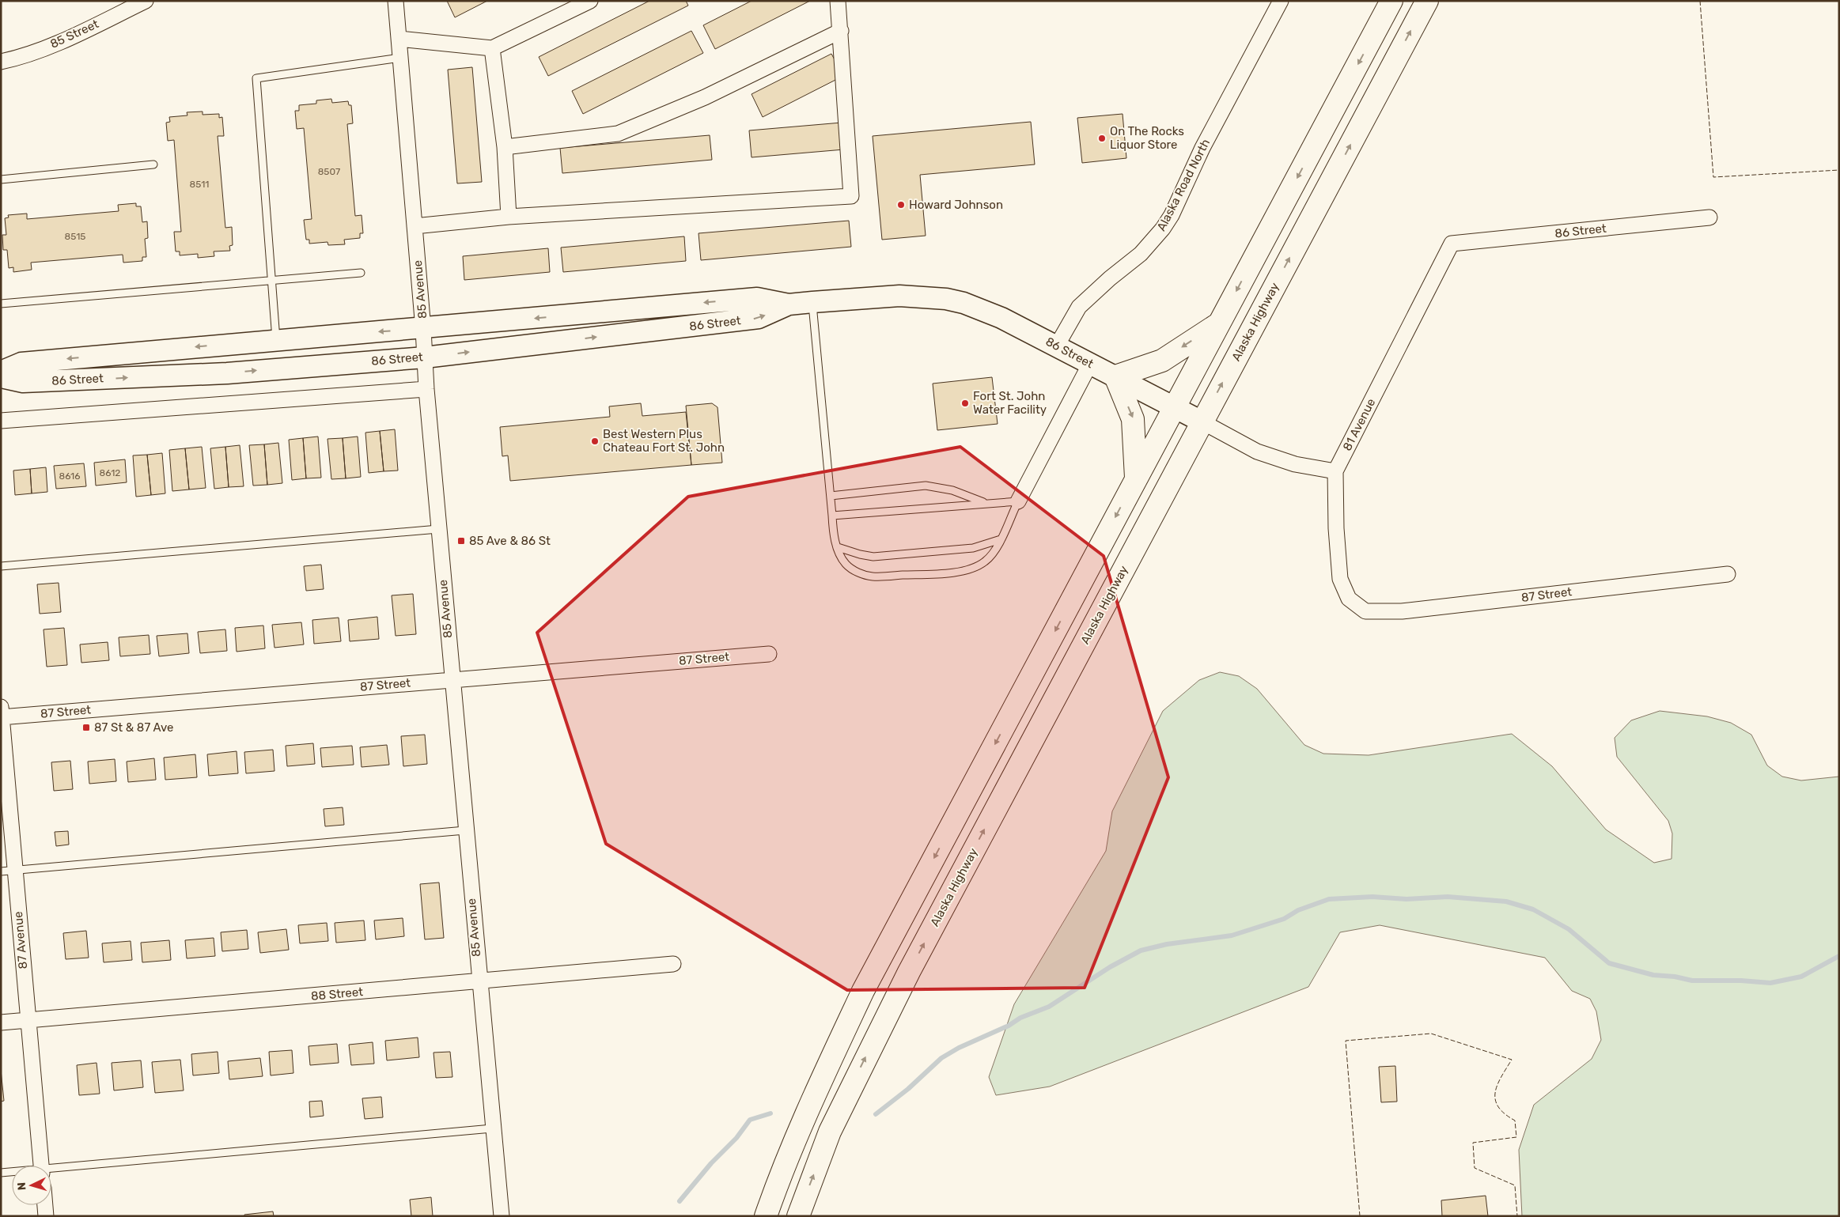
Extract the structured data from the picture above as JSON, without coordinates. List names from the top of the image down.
{
  "streets": {
    "highway": ["Alaska Highway"],
    "main road": ["86 Street"],
    "street": [
      "85 Street",
      "Alaska Road North",
      "85 Avenue",
      "81 Avenue",
      "87 Street",
      "87 Avenue",
      "88 Street"
    ]
  },
  "crossings": [
    ["Alaska Road North", "86 Street"],
    ["86 Street", "85 Avenue"],
    ["86 Street", "Alaska Highway"],
    ["86 Street", "81 Avenue"],
    ["85 Avenue", "87 Street"],
    ["85 Avenue", "88 Street"],
    ["81 Avenue", "87 Street"],
    ["87 Street", "87 Avenue"],
    ["87 Avenue", "88 Street"]
  ],
  "places": {
    "other": [
      "On The Rocks Liquor Store",
      "Howard Johnson",
      "Fort St. John Water Facility",
      "Best Western Plus Chateau Fort St. John"
    ],
    "transit": ["85 Ave & 86 St", "87 St & 87 Ave"]
  },
  "house_numbers": [
    "8507",
    "8511",
    "8515",
    "8612",
    "8616"
  ],
  "north": "left"
}
